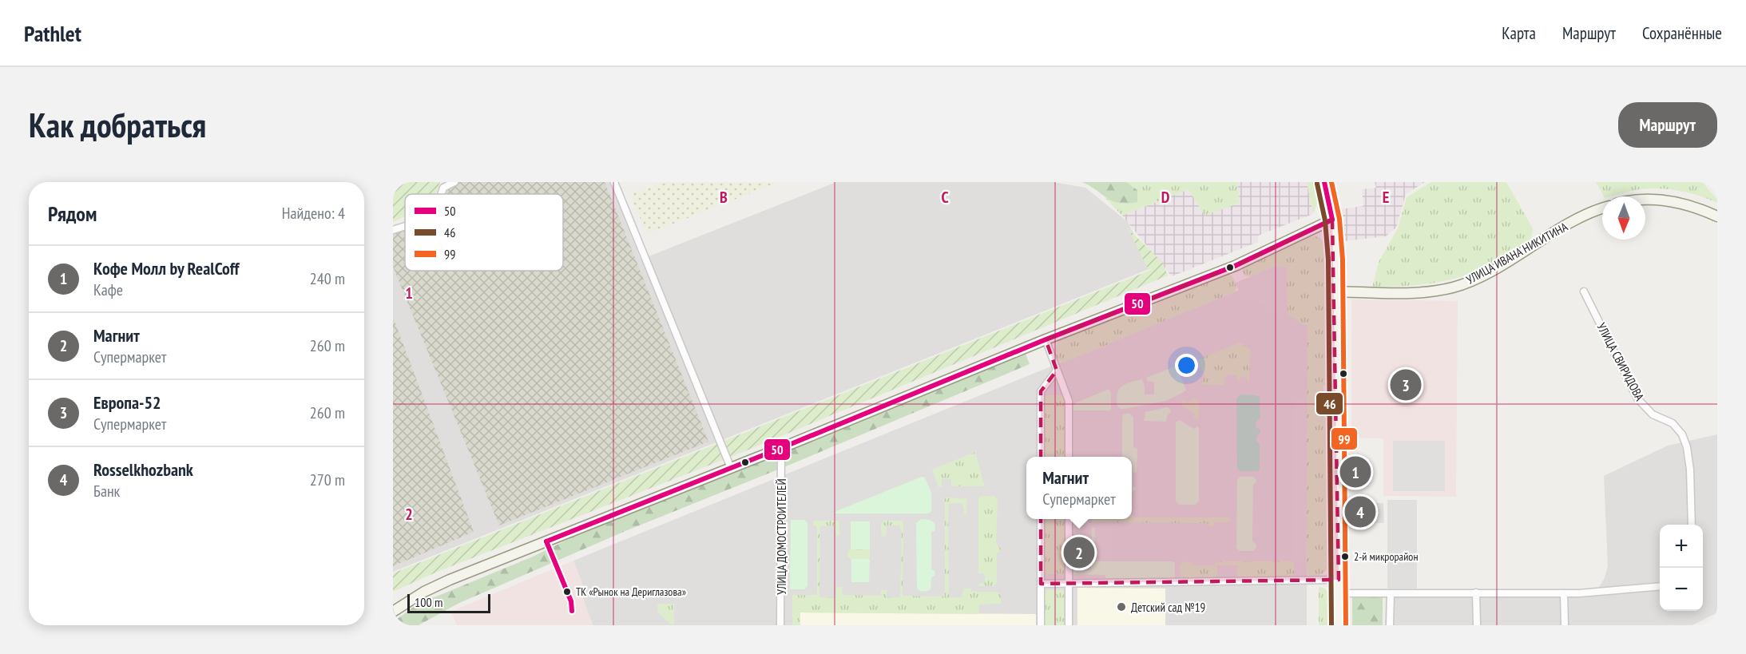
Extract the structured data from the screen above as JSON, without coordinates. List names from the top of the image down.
{
  "streets": {
    "street": ["УЛИЦА ИВАНА НИКИТИНА", "УЛИЦА СВИРИДОВА", "УЛИЦА ДОМОСТРОИТЕЛЕЙ"]
  },
  "places": ["2-й микрорайон", "ТК «Рынок на Дериглазова»", "Детский сад №19"],
  "lines": ["transit line 50", "transit line 99", "transit line 46"],
  "legend": ["50", "46", "99"],
  "scale_bar": "100 m",
  "north": "bottom",
  "page": {
    "header": "Pathlet",
    "nav": ["Карта", "Маршрут", "Сохранённые"],
    "buttons": "Маршрут",
    "title": "Как добраться",
    "heading": ["Рядом", "Найдено: 4"],
    "list": [
      {
        "mark": "1",
        "name": "Кофе Молл by RealCoff",
        "note": "Кафе",
        "value": "240 m"
      },
      {
        "mark": "2",
        "name": "Магнит",
        "note": "Супермаркет",
        "value": "260 m"
      },
      {
        "mark": "3",
        "name": "Европа-52",
        "note": "Супермаркет",
        "value": "260 m"
      },
      {
        "mark": "4",
        "name": "Rosselkhozbank",
        "note": "Банк",
        "value": "270 m"
      }
    ],
    "pins": [
      "3",
      "1",
      "4",
      "2"
    ],
    "popup": ["Магнит", "Супермаркет"],
    "map_buttons": ["+", "−"],
    "scale": "100 m"
  },
  "grid": {
    "columns": [
      "B",
      "C",
      "D",
      "E"
    ],
    "rows": ["1", "2"]
  }
}
